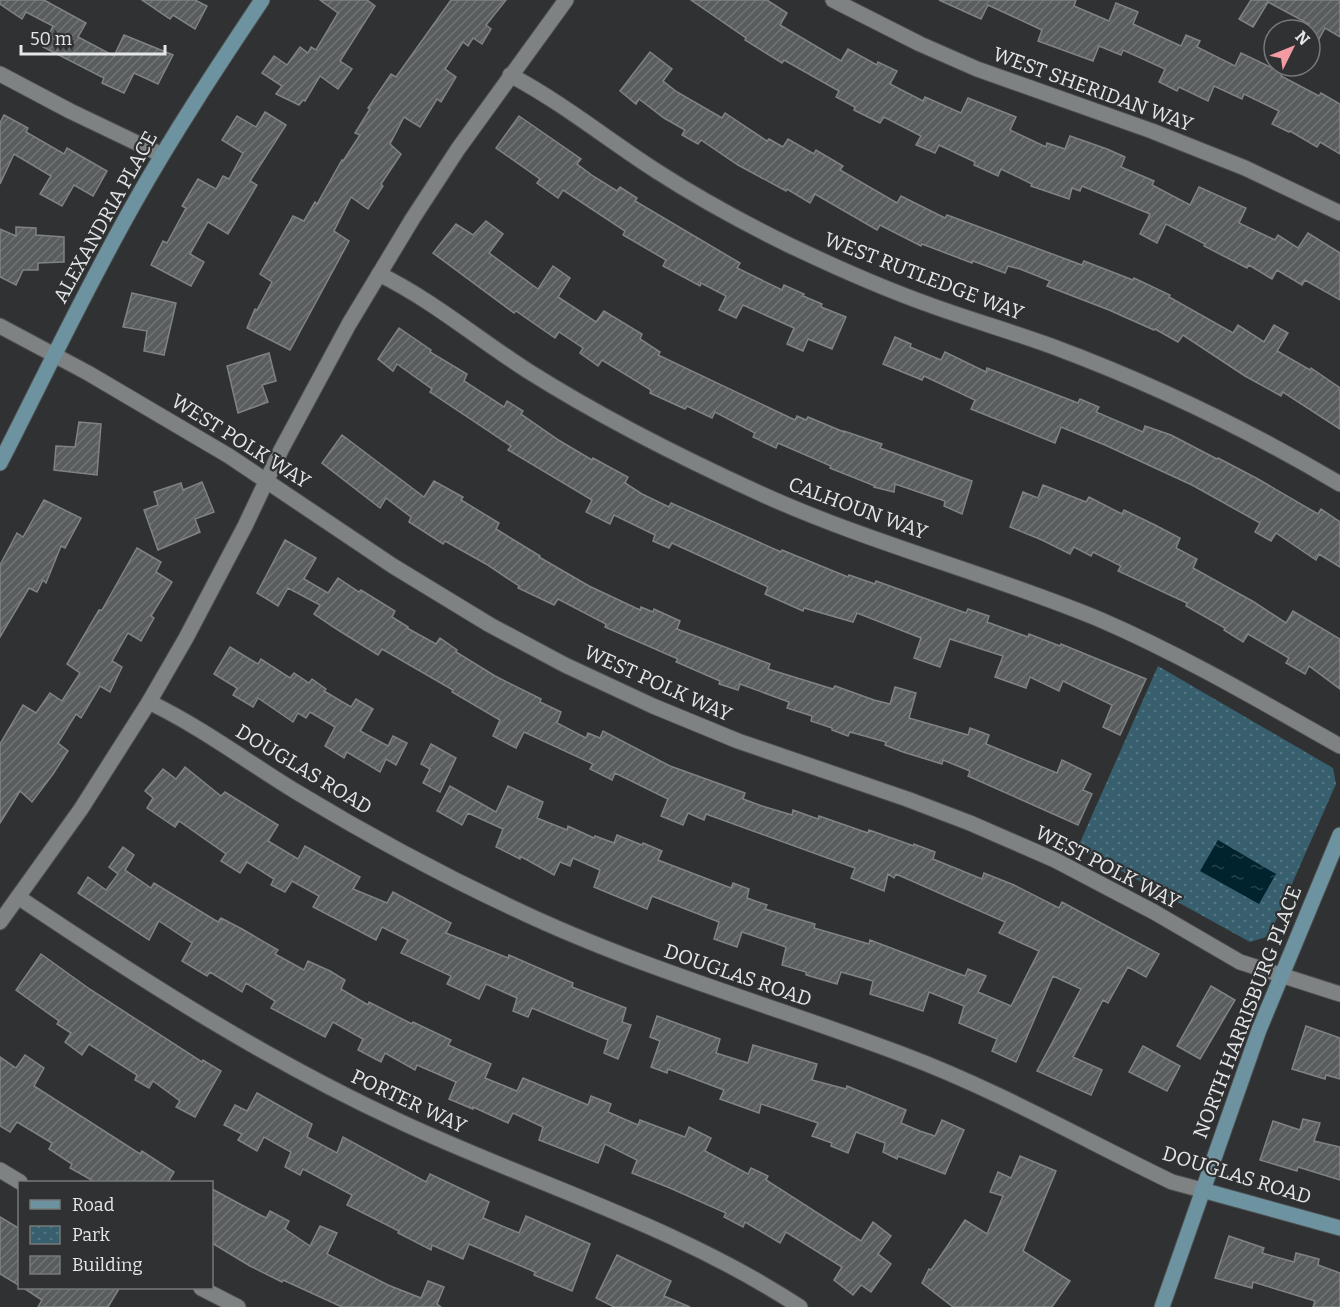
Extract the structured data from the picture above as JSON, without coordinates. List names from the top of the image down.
{
  "streets": {
    "street": [
      "WEST SHERIDAN WAY",
      "ALEXANDRIA PLACE",
      "WEST RUTLEDGE WAY",
      "WEST POLK WAY",
      "CALHOUN WAY",
      "DOUGLAS ROAD",
      "NORTH HARRISBURG PLACE",
      "PORTER WAY"
    ]
  },
  "crossings": [
    ["ALEXANDRIA PLACE", "WEST POLK WAY"],
    ["WEST POLK WAY", "NORTH HARRISBURG PLACE"],
    ["DOUGLAS ROAD", "NORTH HARRISBURG PLACE"]
  ],
  "legend": ["Road", "Park", "Building"],
  "scale_bar": "50 m",
  "north": "top right"
}
